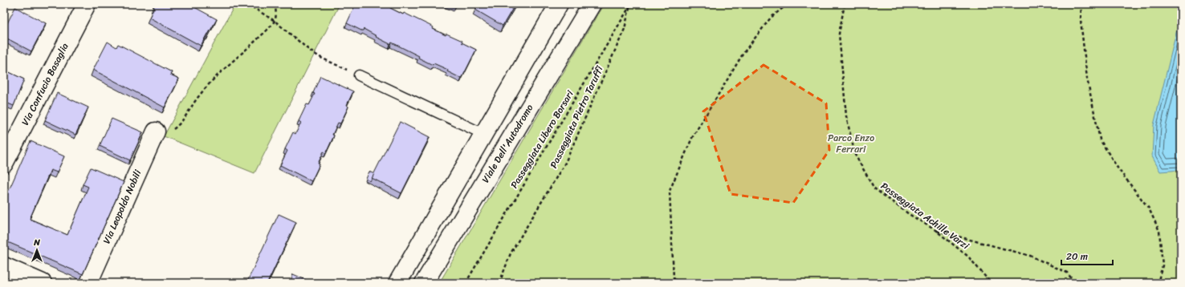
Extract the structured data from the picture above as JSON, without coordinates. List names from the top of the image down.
{
  "streets": {
    "street": ["Via Confucio Basaglia", "Viale Dell'Autodromo", "Via Leopoldo Nobili"],
    "path": ["Passeggiata Pietro Taruffi", "Passeggiata Libero Borsari", "Passeggiata Achille Varzi"]
  },
  "crossings": [
    ["Passeggiata Pietro Taruffi", "Passeggiata Libero Borsari"]
  ],
  "parks": ["Parco Enzo Ferrari"],
  "scale_bar": "20 m",
  "north": "top"
}
